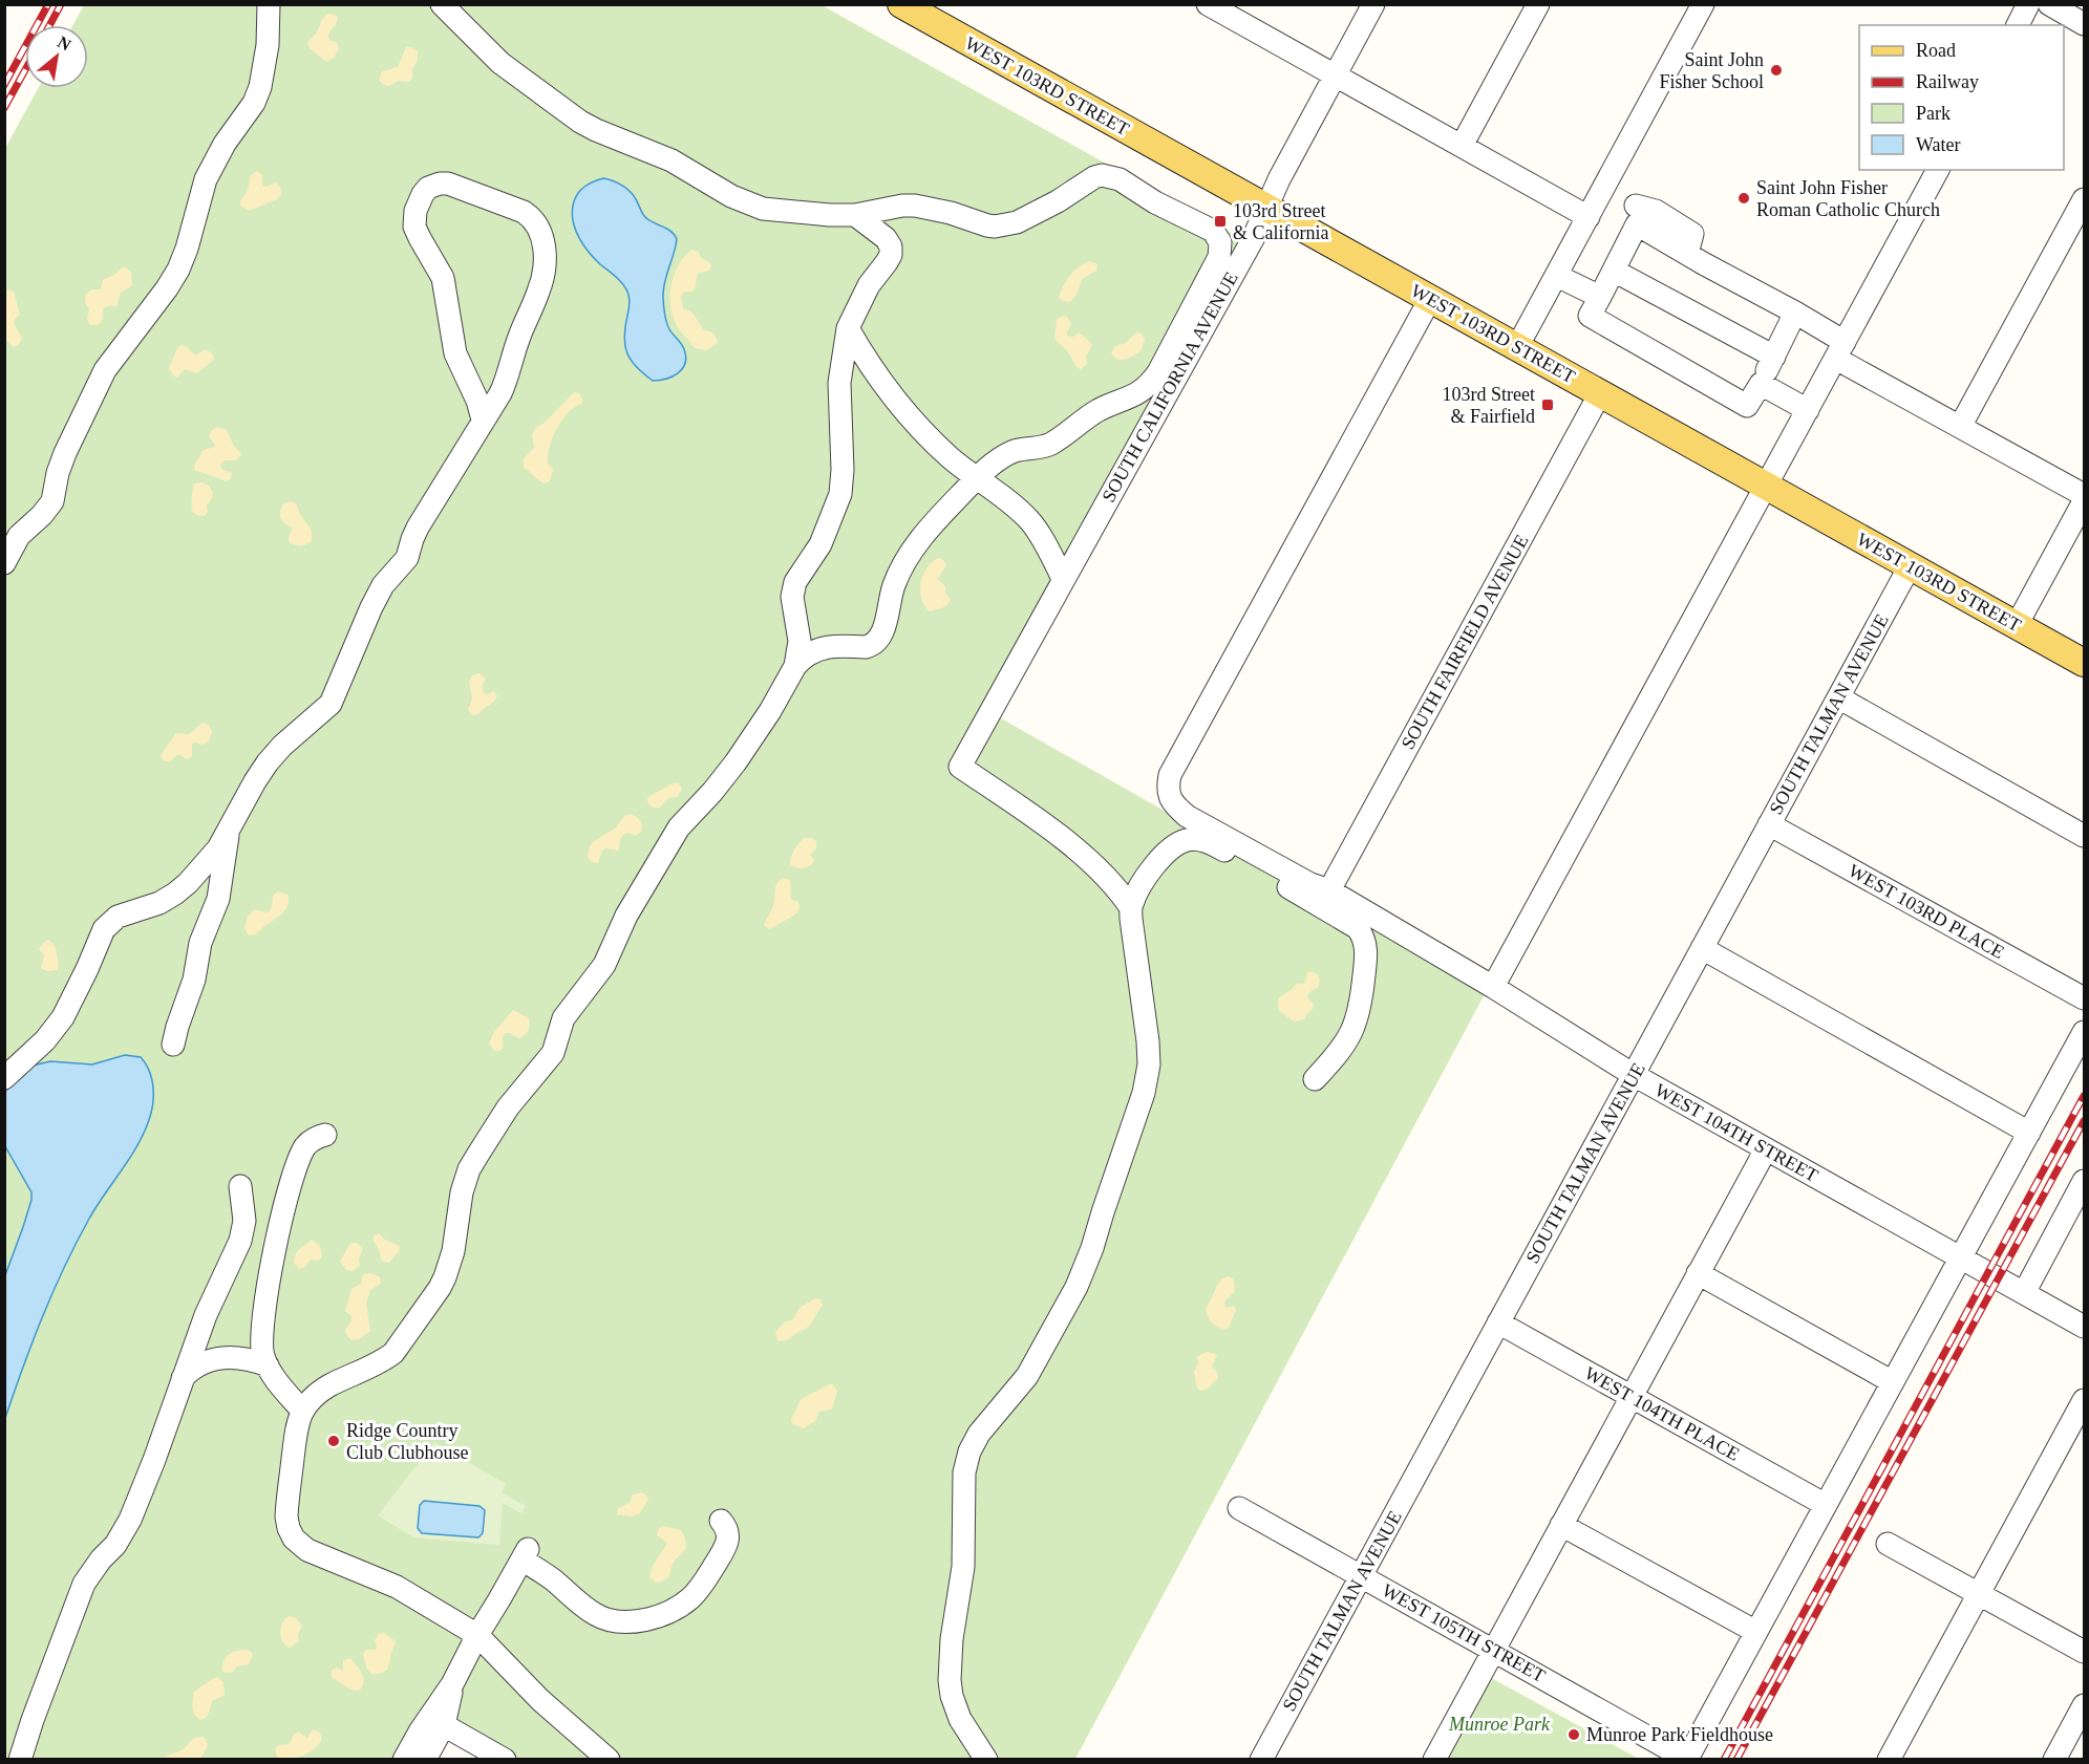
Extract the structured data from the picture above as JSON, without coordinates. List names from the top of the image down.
{
  "streets": {
    "main road": ["WEST 103RD STREET"],
    "street": [
      "SOUTH CALIFORNIA AVENUE",
      "SOUTH FAIRFIELD AVENUE",
      "SOUTH TALMAN AVENUE",
      "WEST 103RD PLACE",
      "WEST 104TH STREET",
      "WEST 104TH PLACE",
      "WEST 105TH STREET"
    ]
  },
  "crossings": [
    ["WEST 103RD STREET", "SOUTH CALIFORNIA AVENUE"],
    ["WEST 103RD STREET", "SOUTH FAIRFIELD AVENUE"],
    ["WEST 103RD STREET", "SOUTH TALMAN AVENUE"],
    ["WEST 103RD STREET", "WEST 104TH STREET"],
    ["SOUTH FAIRFIELD AVENUE", "WEST 104TH STREET"],
    ["SOUTH TALMAN AVENUE", "WEST 103RD PLACE"],
    ["SOUTH TALMAN AVENUE", "WEST 104TH STREET"],
    ["SOUTH TALMAN AVENUE", "WEST 104TH PLACE"],
    ["SOUTH TALMAN AVENUE", "WEST 105TH STREET"]
  ],
  "parks": ["Munroe Park"],
  "places": {
    "other": [
      "Saint John Fisher School",
      "Saint John Fisher Roman Catholic Church",
      "Ridge Country Club Clubhouse",
      "Munroe Park Fieldhouse"
    ],
    "transit": ["103rd Street & California", "103rd Street & Fairfield"]
  },
  "legend": [
    "Road",
    "Railway",
    "Park",
    "Water"
  ],
  "north": "top right"
}
